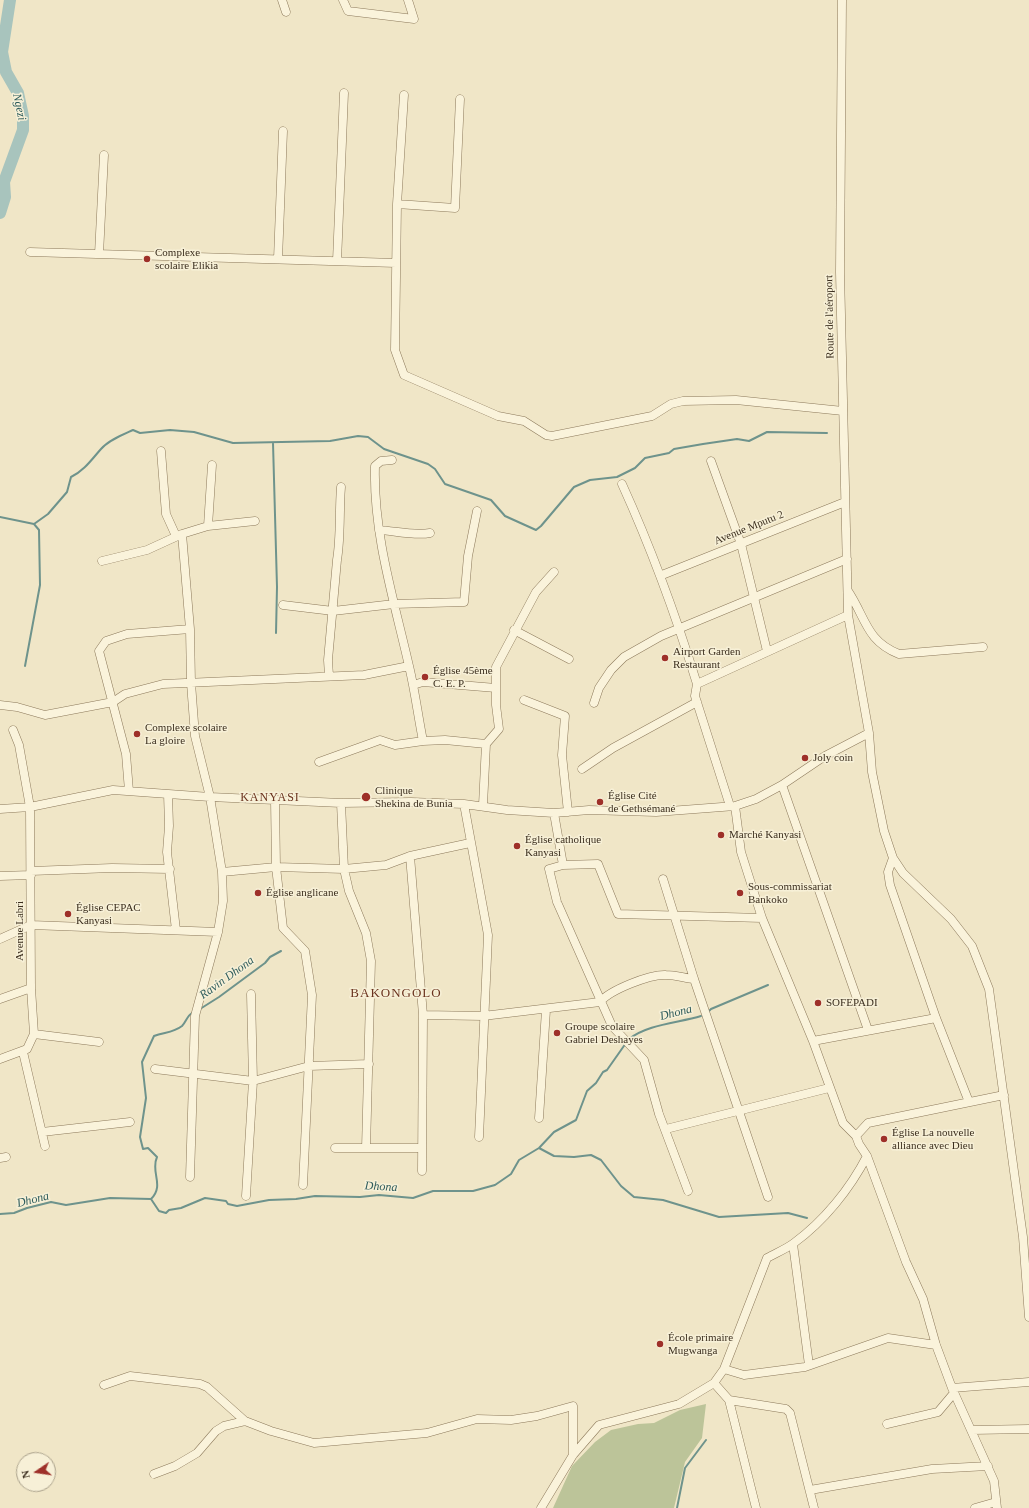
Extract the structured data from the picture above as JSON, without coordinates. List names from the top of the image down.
{
  "streets": {
    "street": ["Route de l'aéroport", "Avenue Mputu 2", "Avenue Labri"]
  },
  "crossings": [
    ["Route de l'aéroport", "Avenue Mputu 2"]
  ],
  "districts": ["KANYASI", "BAKONGOLO"],
  "water": ["Ngezi", "Ravin Dhona", "Dhona"],
  "places": [
    "Complexe scolaire Elikia",
    "Airport Garden Restaurant",
    "Église 45ème C. E. P.",
    "Complexe scolaire La gloire",
    "Joly coin",
    "Clinique Shekina de Bunia",
    "Église Cité de Gethsémané",
    "Marché Kanyasi",
    "Église catholique Kanyasi",
    "Église anglicane",
    "Sous-commissariat Bankoko",
    "Église CEPAC Kanyasi",
    "SOFEPADI",
    "Groupe scolaire Gabriel Deshayes",
    "Église La nouvelle alliance avec Dieu",
    "École primaire Mugwanga"
  ],
  "north": "left"
}
